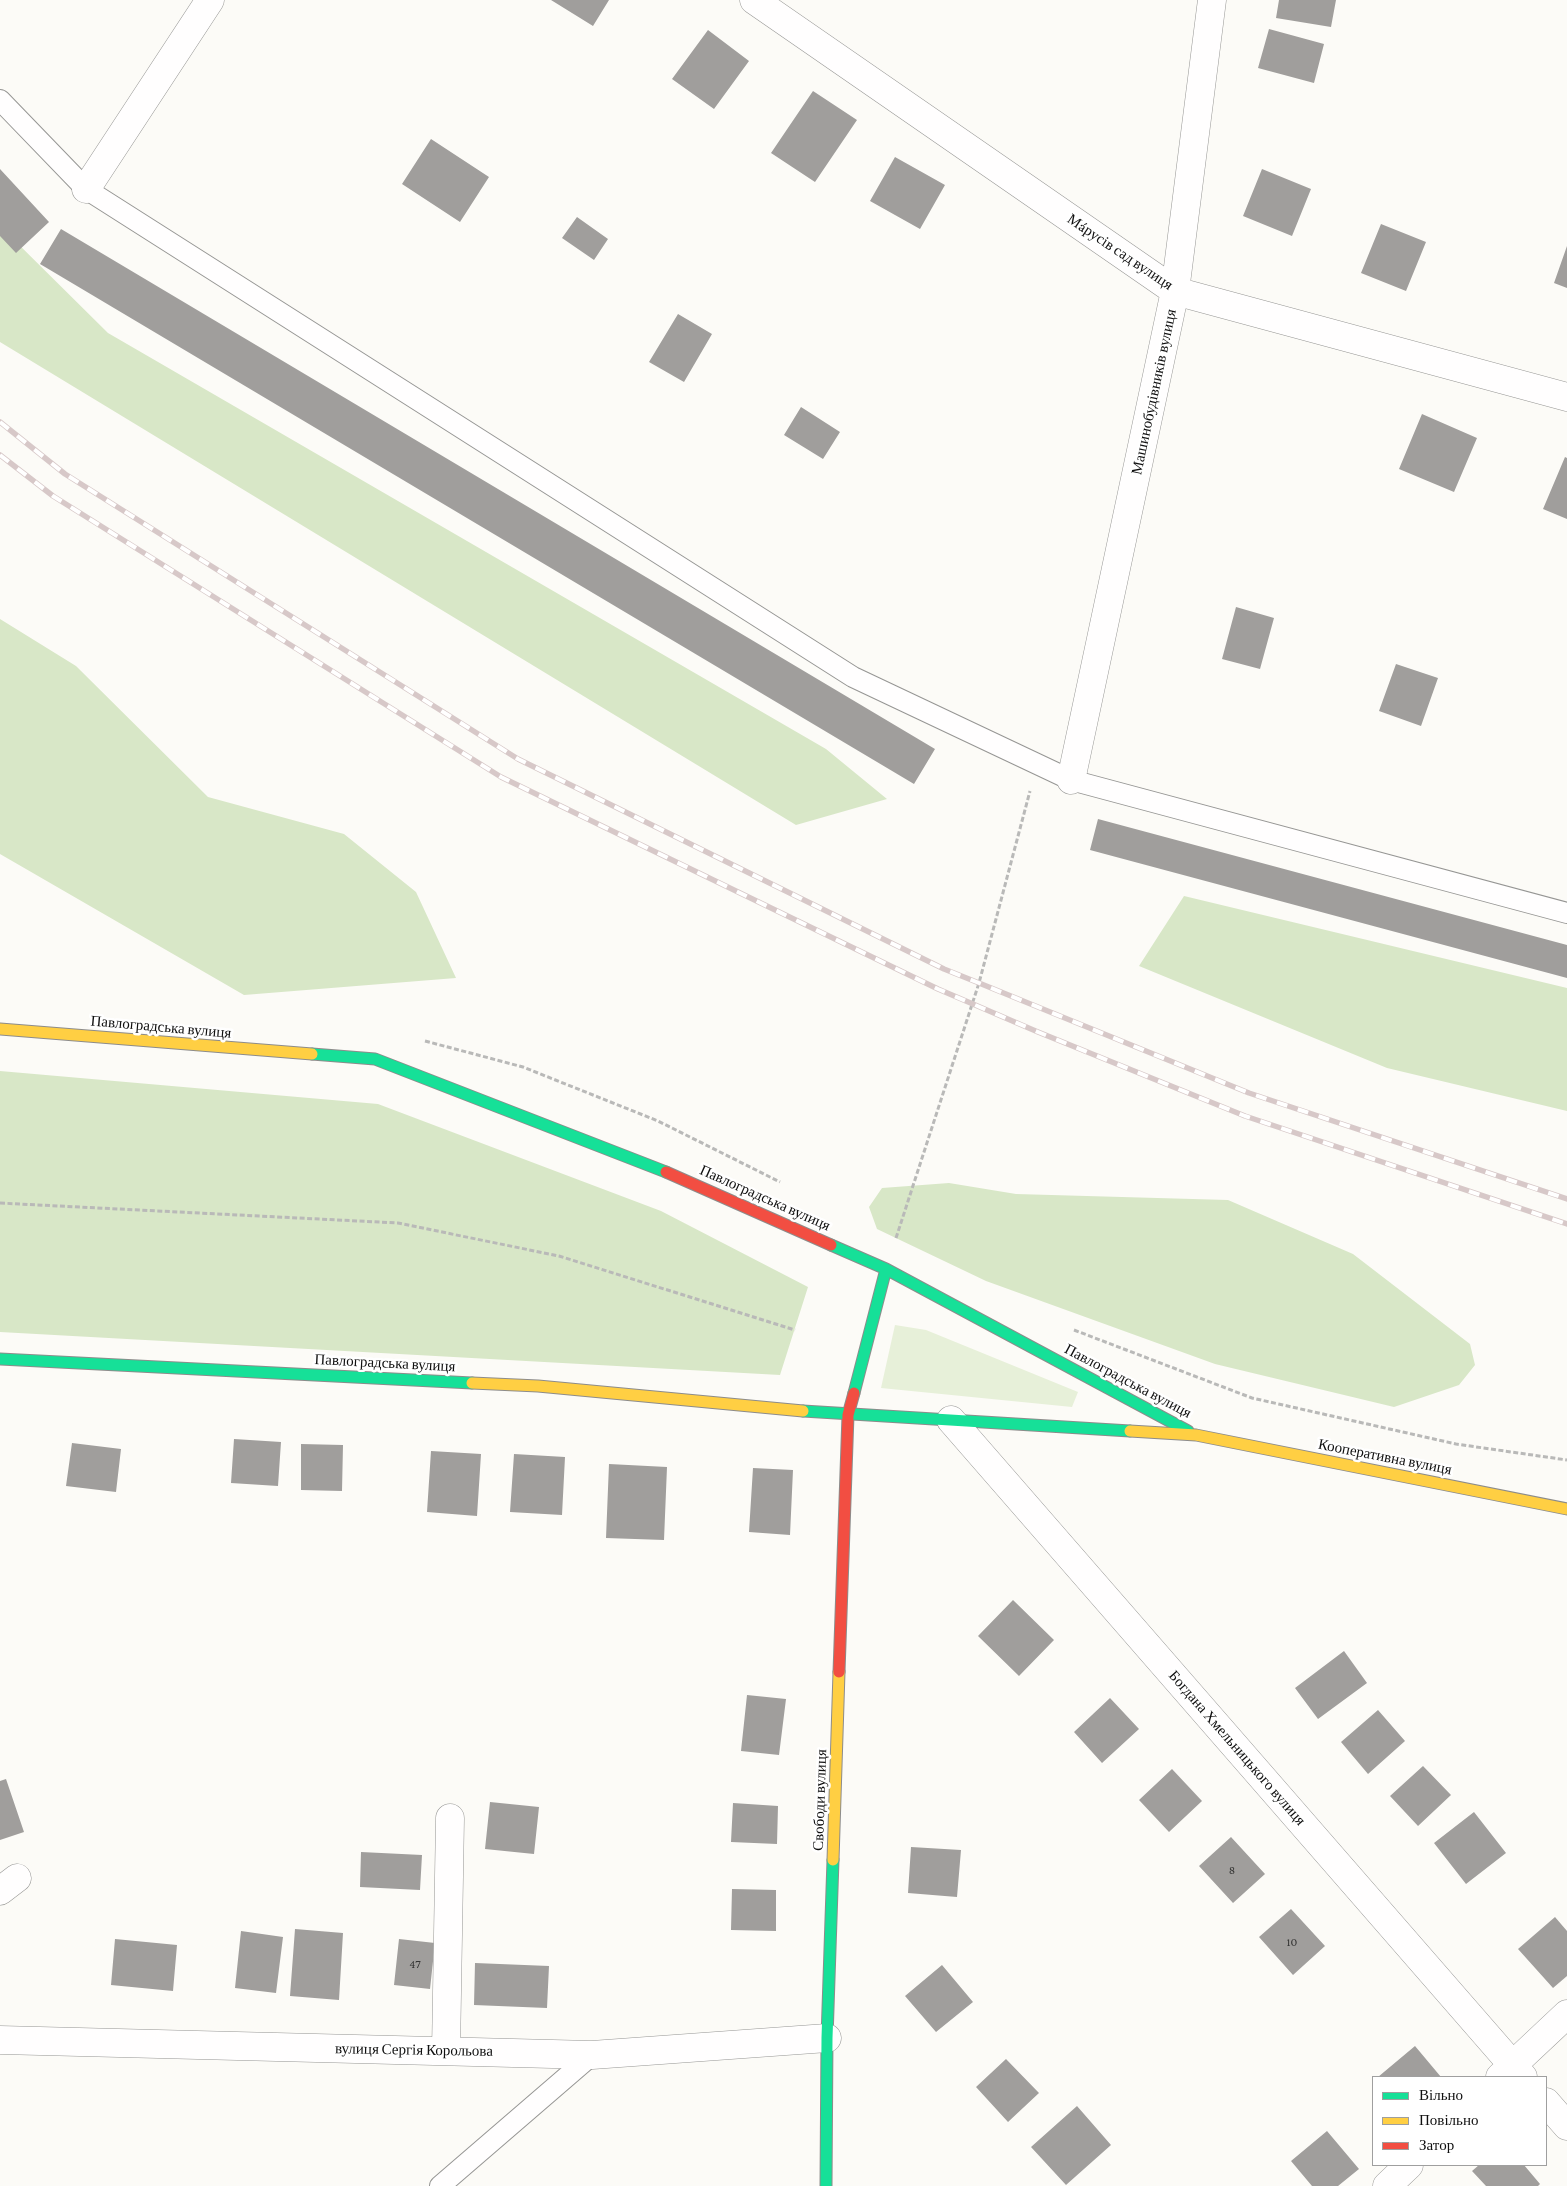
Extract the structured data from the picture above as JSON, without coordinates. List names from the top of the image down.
{
  "streets": {
    "main road": ["Павлоградська вулиця", "Кооперативна вулиця", "Свободи вулиця"],
    "street": [
      "Мáрусів сад вулиця",
      "Машинобудівників вулиця",
      "Богдана Хмельницького вулиця",
      "вулиця Сергія Корольова"
    ]
  },
  "crossings": [
    ["Мáрусів сад вулиця", "Машинобудівників вулиця"],
    ["Павлоградська вулиця", "Кооперативна вулиця"],
    ["Павлоградська вулиця", "Богдана Хмельницького вулиця"],
    ["Павлоградська вулиця", "Свободи вулиця"],
    ["Свободи вулиця", "вулиця Сергія Корольова"]
  ],
  "house_numbers": ["8", "10", "47"],
  "legend": ["Вільно", "Повільно", "Затор"]
}
